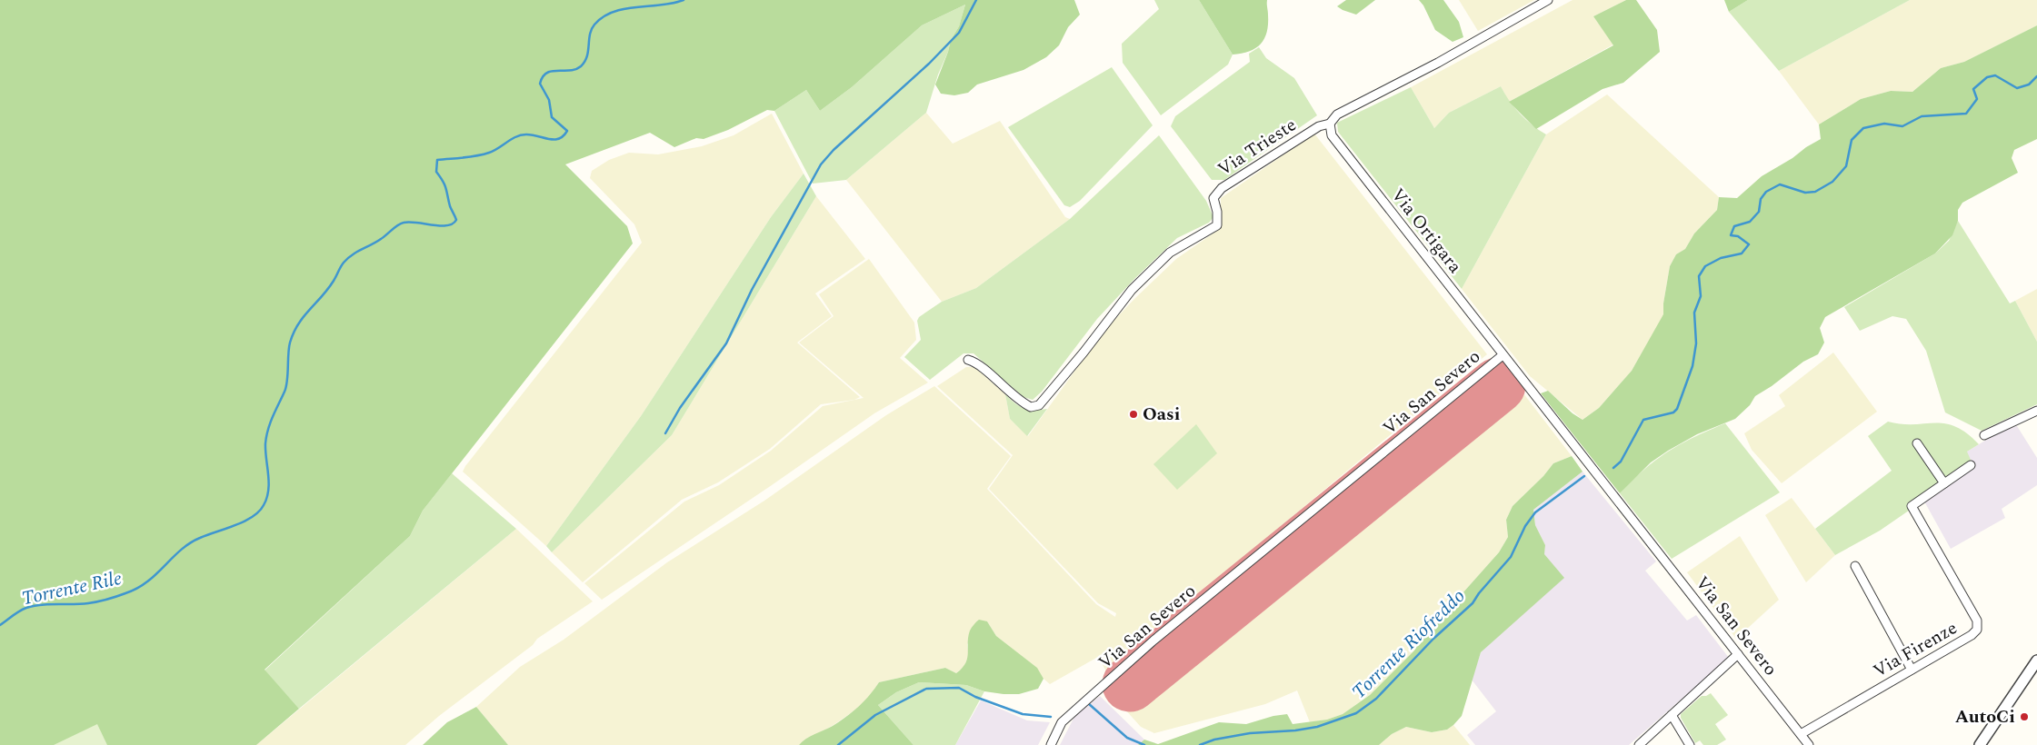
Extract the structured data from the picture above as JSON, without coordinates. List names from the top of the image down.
{
  "streets": {
    "street": [
      "Via Trieste",
      "Via Ortigara",
      "Via San Severo",
      "Via Firenze"
    ]
  },
  "crossings": [
    ["Via Trieste", "Via Ortigara"],
    ["Via Ortigara", "Via San Severo"],
    ["Via San Severo", "Via Firenze"]
  ],
  "water": ["Torrente Rile", "Torrente Riofreddo"],
  "places": ["Oasi", "AutoCi"]
}
